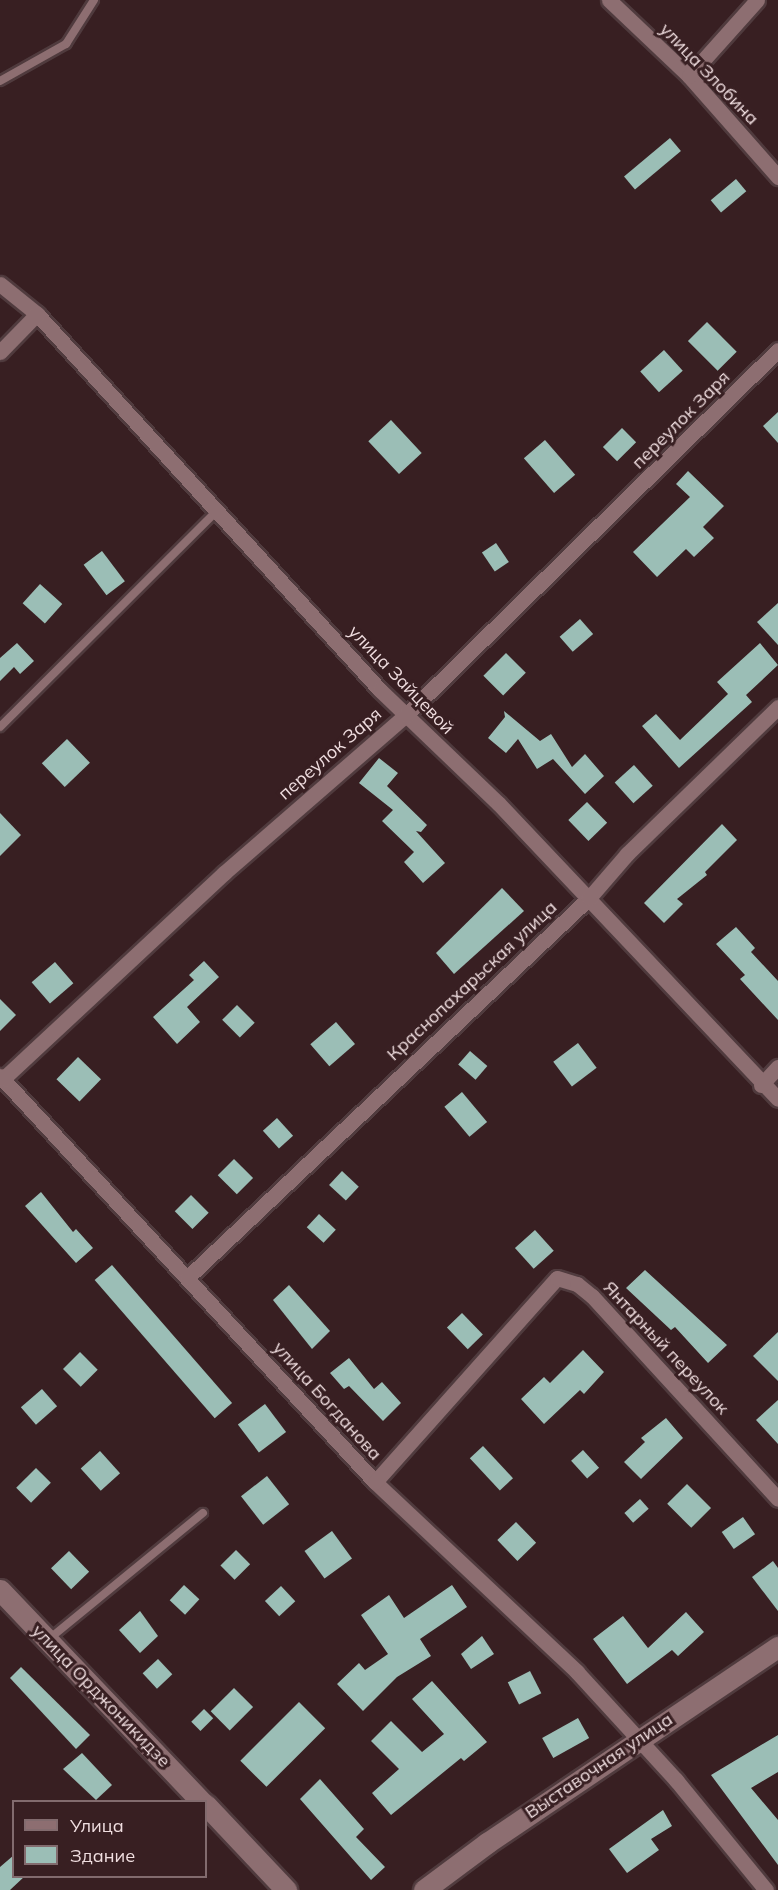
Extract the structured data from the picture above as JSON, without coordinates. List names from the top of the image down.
{
  "streets": {
    "street": [
      "улица Злобина",
      "переулок Заря",
      "улица Зайцевой",
      "Краснопахарьская улица",
      "Янтарный переулок",
      "улица Богданова",
      "улица Орджоникидзе",
      "Выставочная улица"
    ]
  },
  "crossings": [
    ["переулок Заря", "улица Зайцевой"],
    ["переулок Заря", "улица Богданова"],
    ["улица Зайцевой", "Краснопахарьская улица"],
    ["Краснопахарьская улица", "улица Богданова"],
    ["Янтарный переулок", "улица Богданова"],
    ["улица Богданова", "Выставочная улица"]
  ],
  "legend": ["Улица", "Здание"]
}
